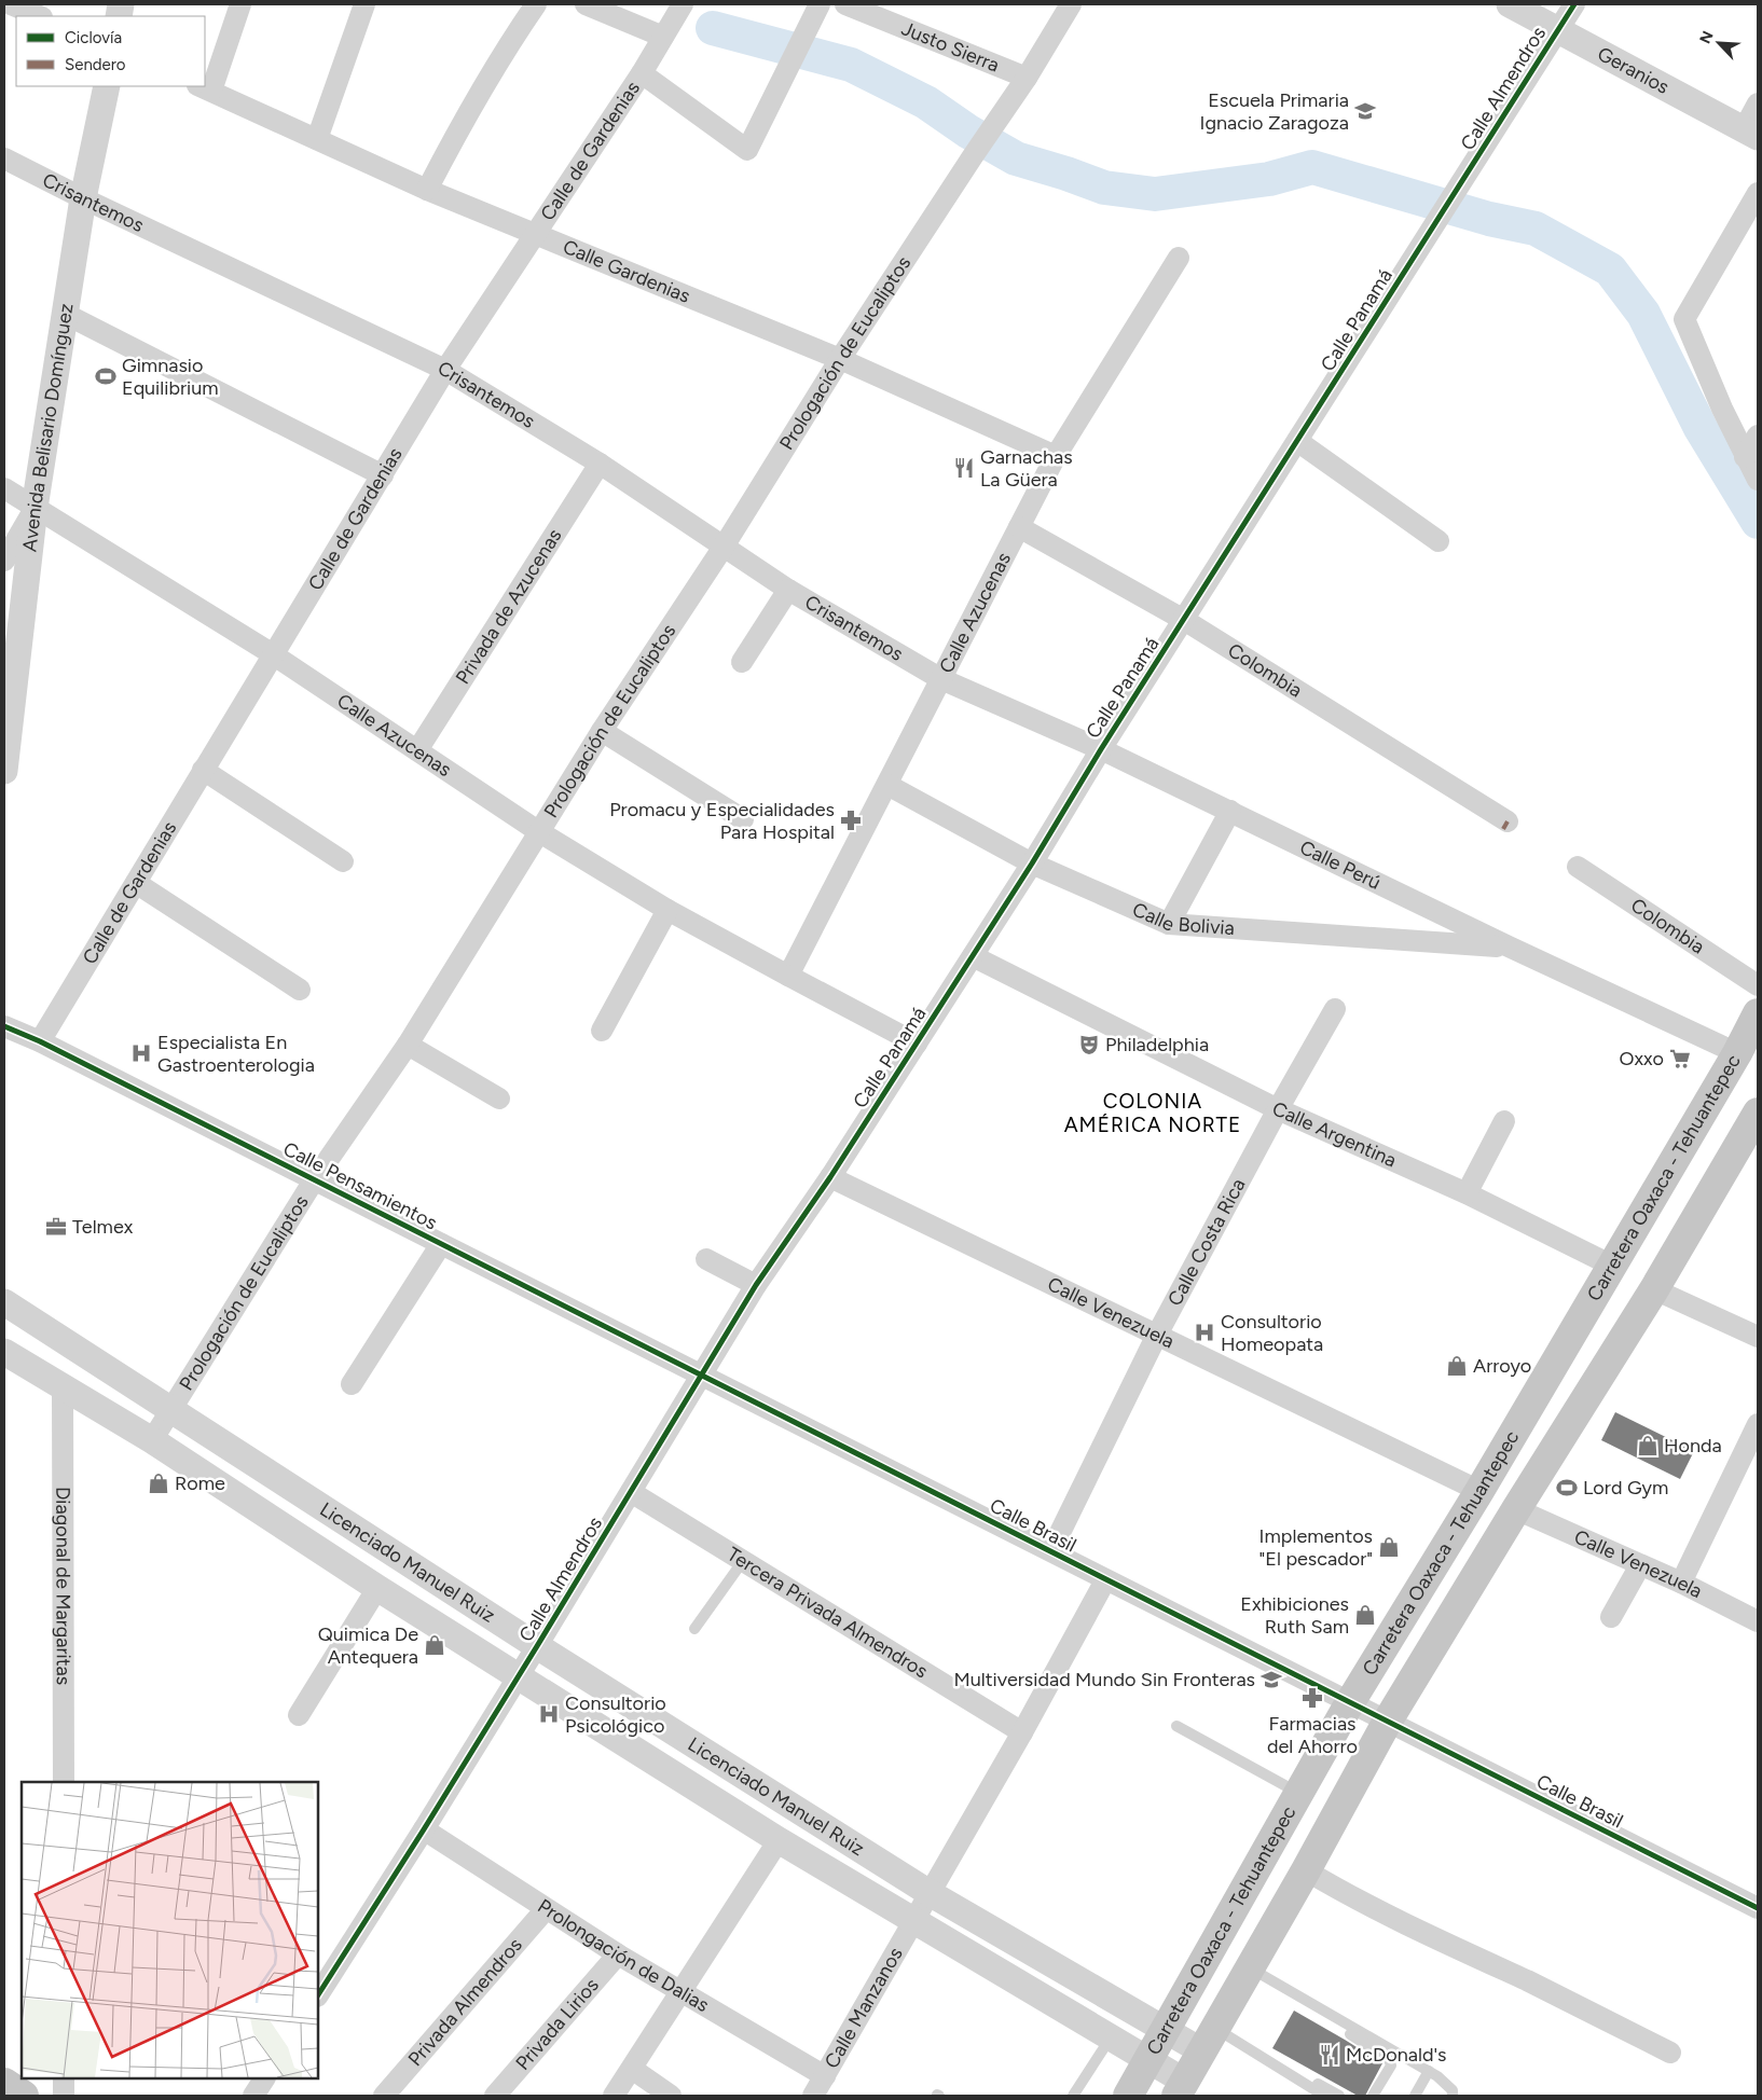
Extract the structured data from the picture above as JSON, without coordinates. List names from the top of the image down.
{
  "streets": {
    "main road": ["Carretera Oaxaca - Tehuantepec"],
    "street": [
      "Justo Sierra",
      "Geranios",
      "Calle Almendros",
      "Calle de Gardenias",
      "Crisantemos",
      "Calle Gardenias",
      "Calle Panamá",
      "Prologación de Eucaliptos",
      "Avenida Belisario Domínguez",
      "Privada de Azucenas",
      "Calle Azucenas",
      "Colombia",
      "Calle Perú",
      "Calle Bolivia",
      "Calle Argentina",
      "Calle Pensamientos",
      "Calle Costa Rica",
      "Calle Venezuela",
      "Calle Brasil",
      "Licenciado Manuel Ruiz",
      "Diagonal de Margaritas",
      "Tercera Privada Almendros",
      "Prolongación de Dalias",
      "Privada Almendros",
      "Calle Manzanos",
      "Privada Lirios"
    ]
  },
  "crossings": [
    ["Justo Sierra", "Prologación de Eucaliptos"],
    ["Geranios", "Calle Almendros"],
    ["Calle Almendros", "Calle Panamá"],
    ["Calle Almendros", "Calle Pensamientos"],
    ["Calle Almendros", "Calle Venezuela"],
    ["Calle Almendros", "Calle Brasil"],
    ["Calle Almendros", "Licenciado Manuel Ruiz"],
    ["Calle Almendros", "Tercera Privada Almendros"],
    ["Calle Almendros", "Prolongación de Dalias"],
    ["Calle de Gardenias", "Crisantemos"],
    ["Calle de Gardenias", "Calle Gardenias"],
    ["Calle de Gardenias", "Calle Azucenas"],
    ["Calle de Gardenias", "Calle Pensamientos"],
    ["Crisantemos", "Prologación de Eucaliptos"],
    ["Crisantemos", "Avenida Belisario Domínguez"],
    ["Crisantemos", "Privada de Azucenas"],
    ["Crisantemos", "Calle Azucenas"],
    ["Crisantemos", "Calle Perú"],
    ["Calle Gardenias", "Prologación de Eucaliptos"],
    ["Calle Gardenias", "Calle Azucenas"],
    ["Calle Panamá", "Calle Azucenas"],
    ["Calle Panamá", "Colombia"],
    ["Calle Panamá", "Calle Perú"],
    ["Calle Panamá", "Calle Bolivia"],
    ["Calle Panamá", "Calle Argentina"],
    ["Calle Panamá", "Calle Venezuela"],
    ["Prologación de Eucaliptos", "Calle Azucenas"],
    ["Prologación de Eucaliptos", "Calle Pensamientos"],
    ["Prologación de Eucaliptos", "Licenciado Manuel Ruiz"],
    ["Avenida Belisario Domínguez", "Calle Azucenas"],
    ["Privada de Azucenas", "Calle Azucenas"],
    ["Calle Azucenas", "Colombia"],
    ["Calle Azucenas", "Calle Perú"],
    ["Calle Azucenas", "Calle Bolivia"],
    ["Calle Perú", "Calle Bolivia"],
    ["Calle Perú", "Carretera Oaxaca - Tehuantepec"],
    ["Calle Argentina", "Carretera Oaxaca - Tehuantepec"],
    ["Calle Argentina", "Calle Costa Rica"],
    ["Carretera Oaxaca - Tehuantepec", "Calle Venezuela"],
    ["Carretera Oaxaca - Tehuantepec", "Calle Brasil"],
    ["Carretera Oaxaca - Tehuantepec", "Licenciado Manuel Ruiz"],
    ["Calle Pensamientos", "Calle Brasil"],
    ["Calle Costa Rica", "Calle Venezuela"],
    ["Calle Costa Rica", "Calle Brasil"],
    ["Licenciado Manuel Ruiz", "Diagonal de Margaritas"],
    ["Licenciado Manuel Ruiz", "Calle Manzanos"],
    ["Tercera Privada Almendros", "Calle Manzanos"],
    ["Prolongación de Dalias", "Privada Almendros"],
    ["Prolongación de Dalias", "Calle Manzanos"],
    ["Prolongación de Dalias", "Privada Lirios"]
  ],
  "districts": ["COLONIA AMÉRICA NORTE"],
  "places": {
    "school or university": ["Escuela Primaria Ignacio Zaragoza", "Multiversidad Mundo Sin Fronteras"],
    "sports": ["Gimnasio Equilibrium", "Lord Gym"],
    "restaurant": ["Garnachas La Güera", "McDonald's"],
    "pharmacy": ["Promacu y Especialidades Para Hospital", "Farmacias del Ahorro"],
    "theatre": ["Philadelphia"],
    "hospital": ["Especialista En Gastroenterologia", "Consultorio Homeopata", "Consultorio Psicológico"],
    "supermarket": ["Oxxo"],
    "office": ["Telmex"],
    "shop": [
      "Arroyo",
      "Honda",
      "Rome",
      "Implementos \"El pescador\"",
      "Exhibiciones Ruth Sam",
      "Quimica De Antequera"
    ]
  },
  "legend": ["Ciclovía", "Sendero"],
  "north": "top left"
}
